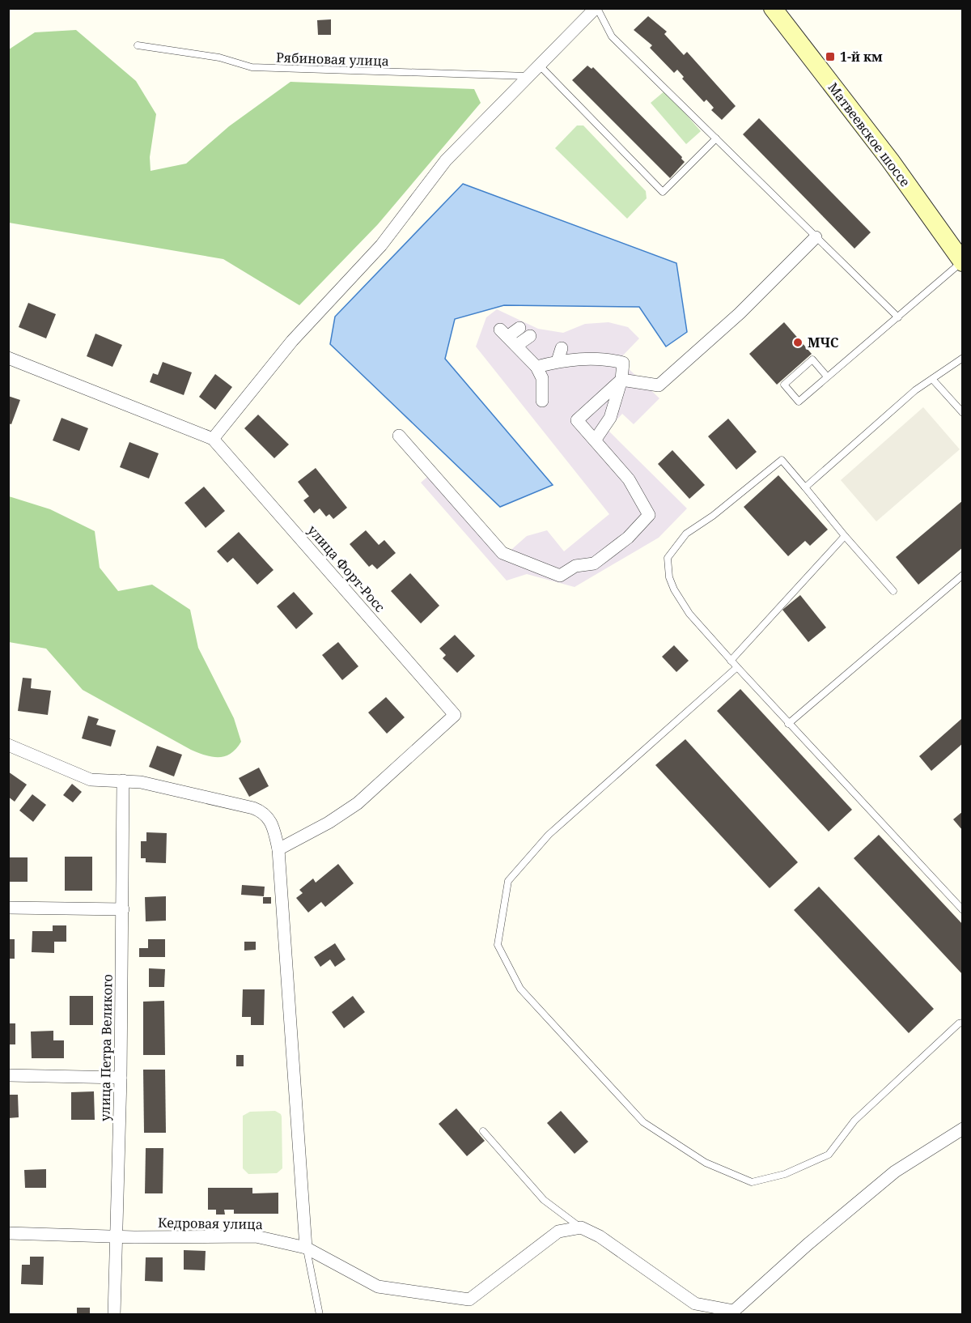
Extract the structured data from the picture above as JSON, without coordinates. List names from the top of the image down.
{
  "streets": {
    "main road": ["Матвеевское шоссе"],
    "street": ["улица Форт-Росс", "улица Петра Великого", "Кедровая улица"],
    "lane": ["Рябиновая улица"]
  },
  "crossings": [
    ["улица Петра Великого", "Кедровая улица"]
  ],
  "places": {
    "transit": ["1-й км"],
    "other": ["МЧС"]
  }
}
